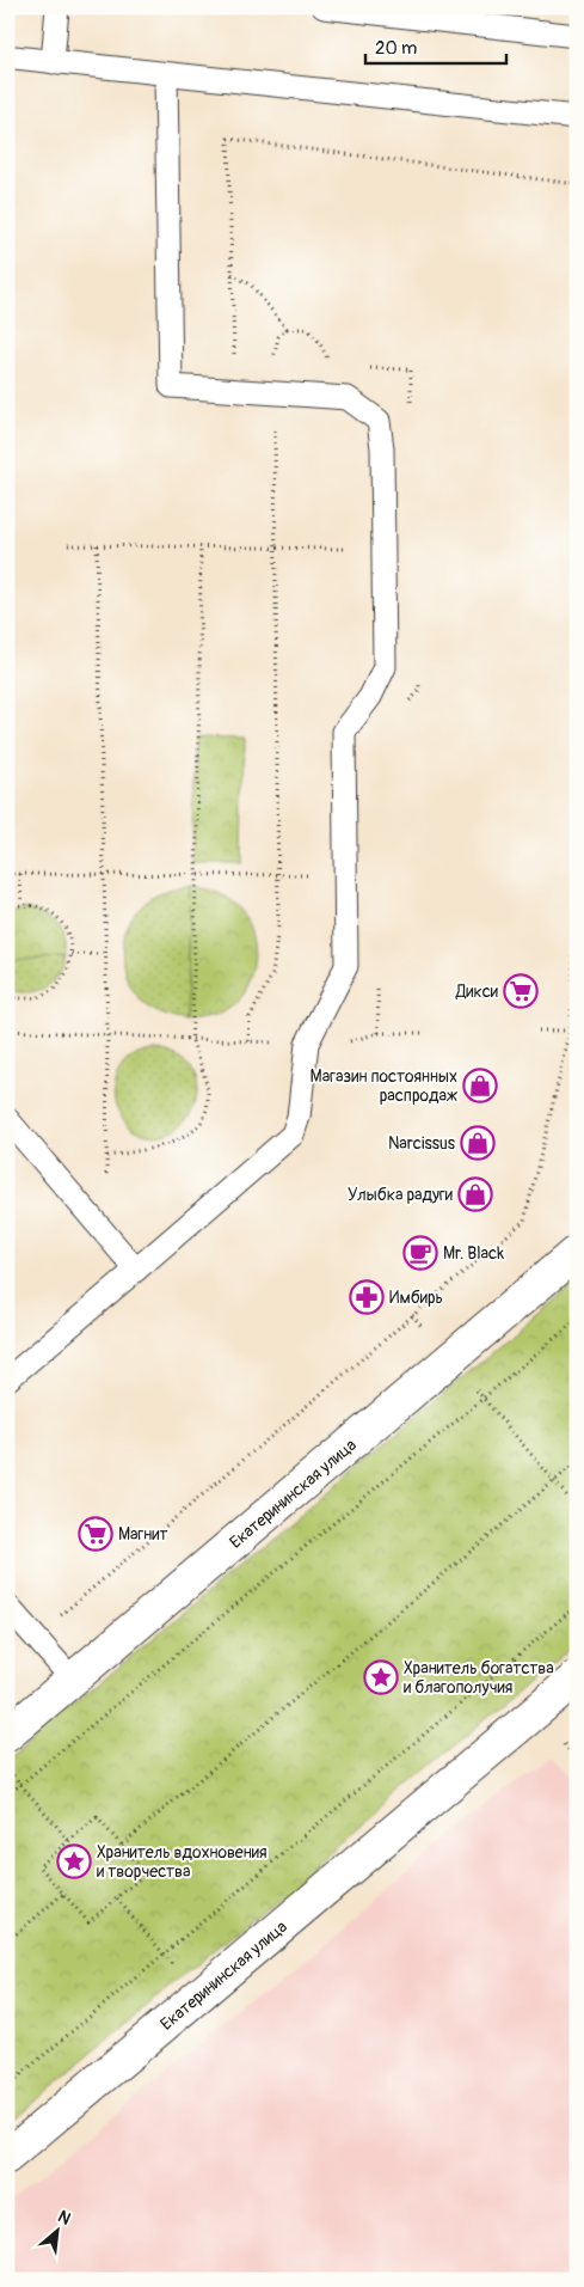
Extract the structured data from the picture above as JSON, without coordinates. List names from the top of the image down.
{
  "streets": {
    "street": ["Екатерининская улица"]
  },
  "places": {
    "supermarket": ["Дикси", "Магнит"],
    "shop": ["Магазин постоянных распродаж", "Narcissus", "Улыбка радуги"],
    "cafe": ["Mr. Black"],
    "pharmacy": ["Имбирь"],
    "place": ["Хранитель богатства и благополучия", "Хранитель вдохновения и творчества"]
  },
  "scale_bar": "20 m",
  "north": "top right"
}
